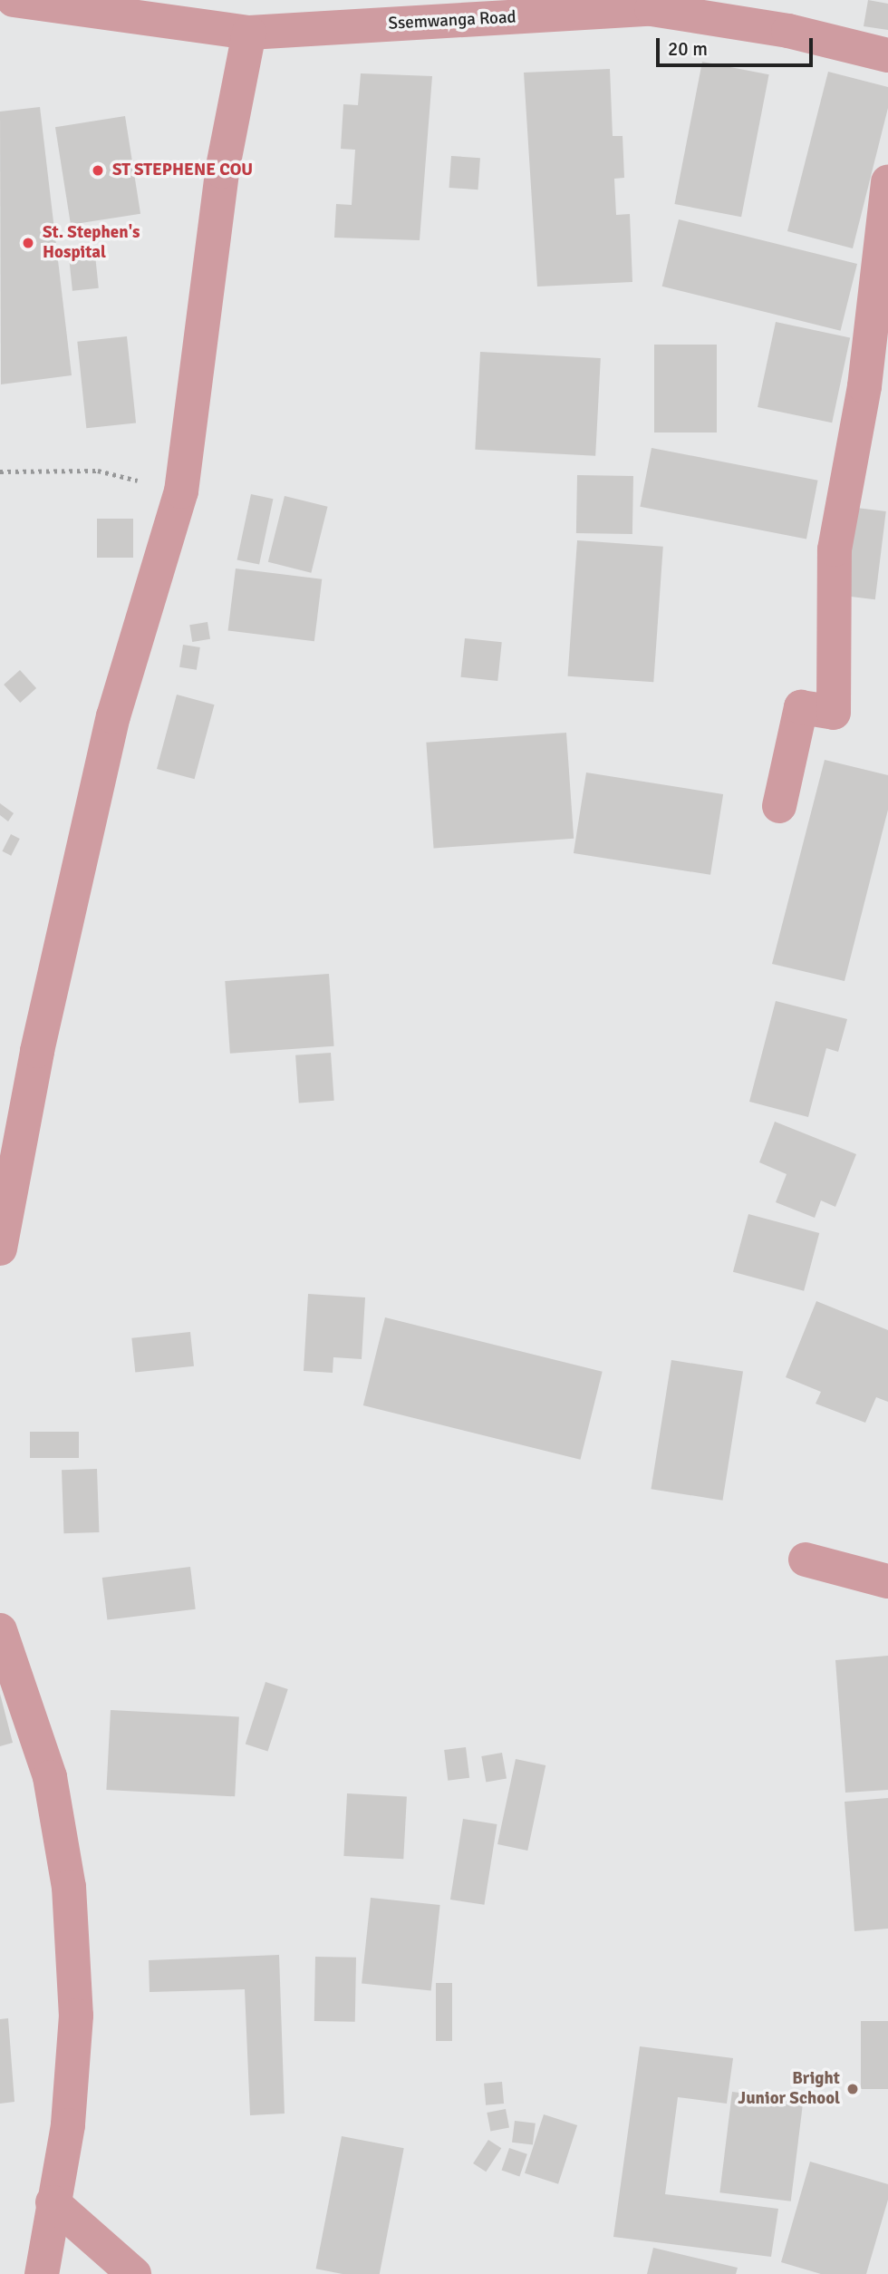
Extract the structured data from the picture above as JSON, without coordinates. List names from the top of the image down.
{
  "streets": {
    "street": ["Ssemwanga Road"]
  },
  "places": ["ST STEPHENE COU", "St. Stephen's Hospital", "Bright Junior School"],
  "scale_bar": "20 m"
}
